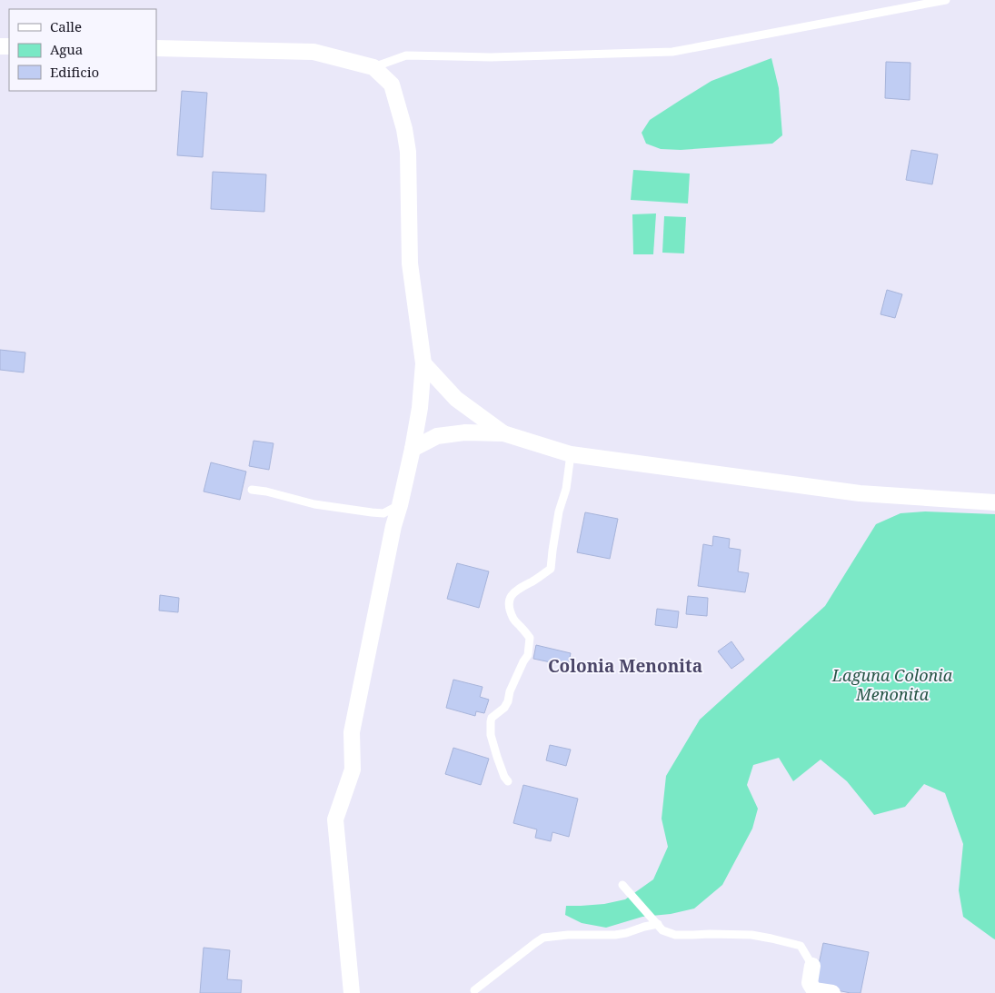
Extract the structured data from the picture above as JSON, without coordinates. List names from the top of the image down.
{
  "districts": ["Colonia Menonita"],
  "water": ["Laguna Colonia Menonita"],
  "legend": ["Calle", "Agua", "Edificio"]
}
